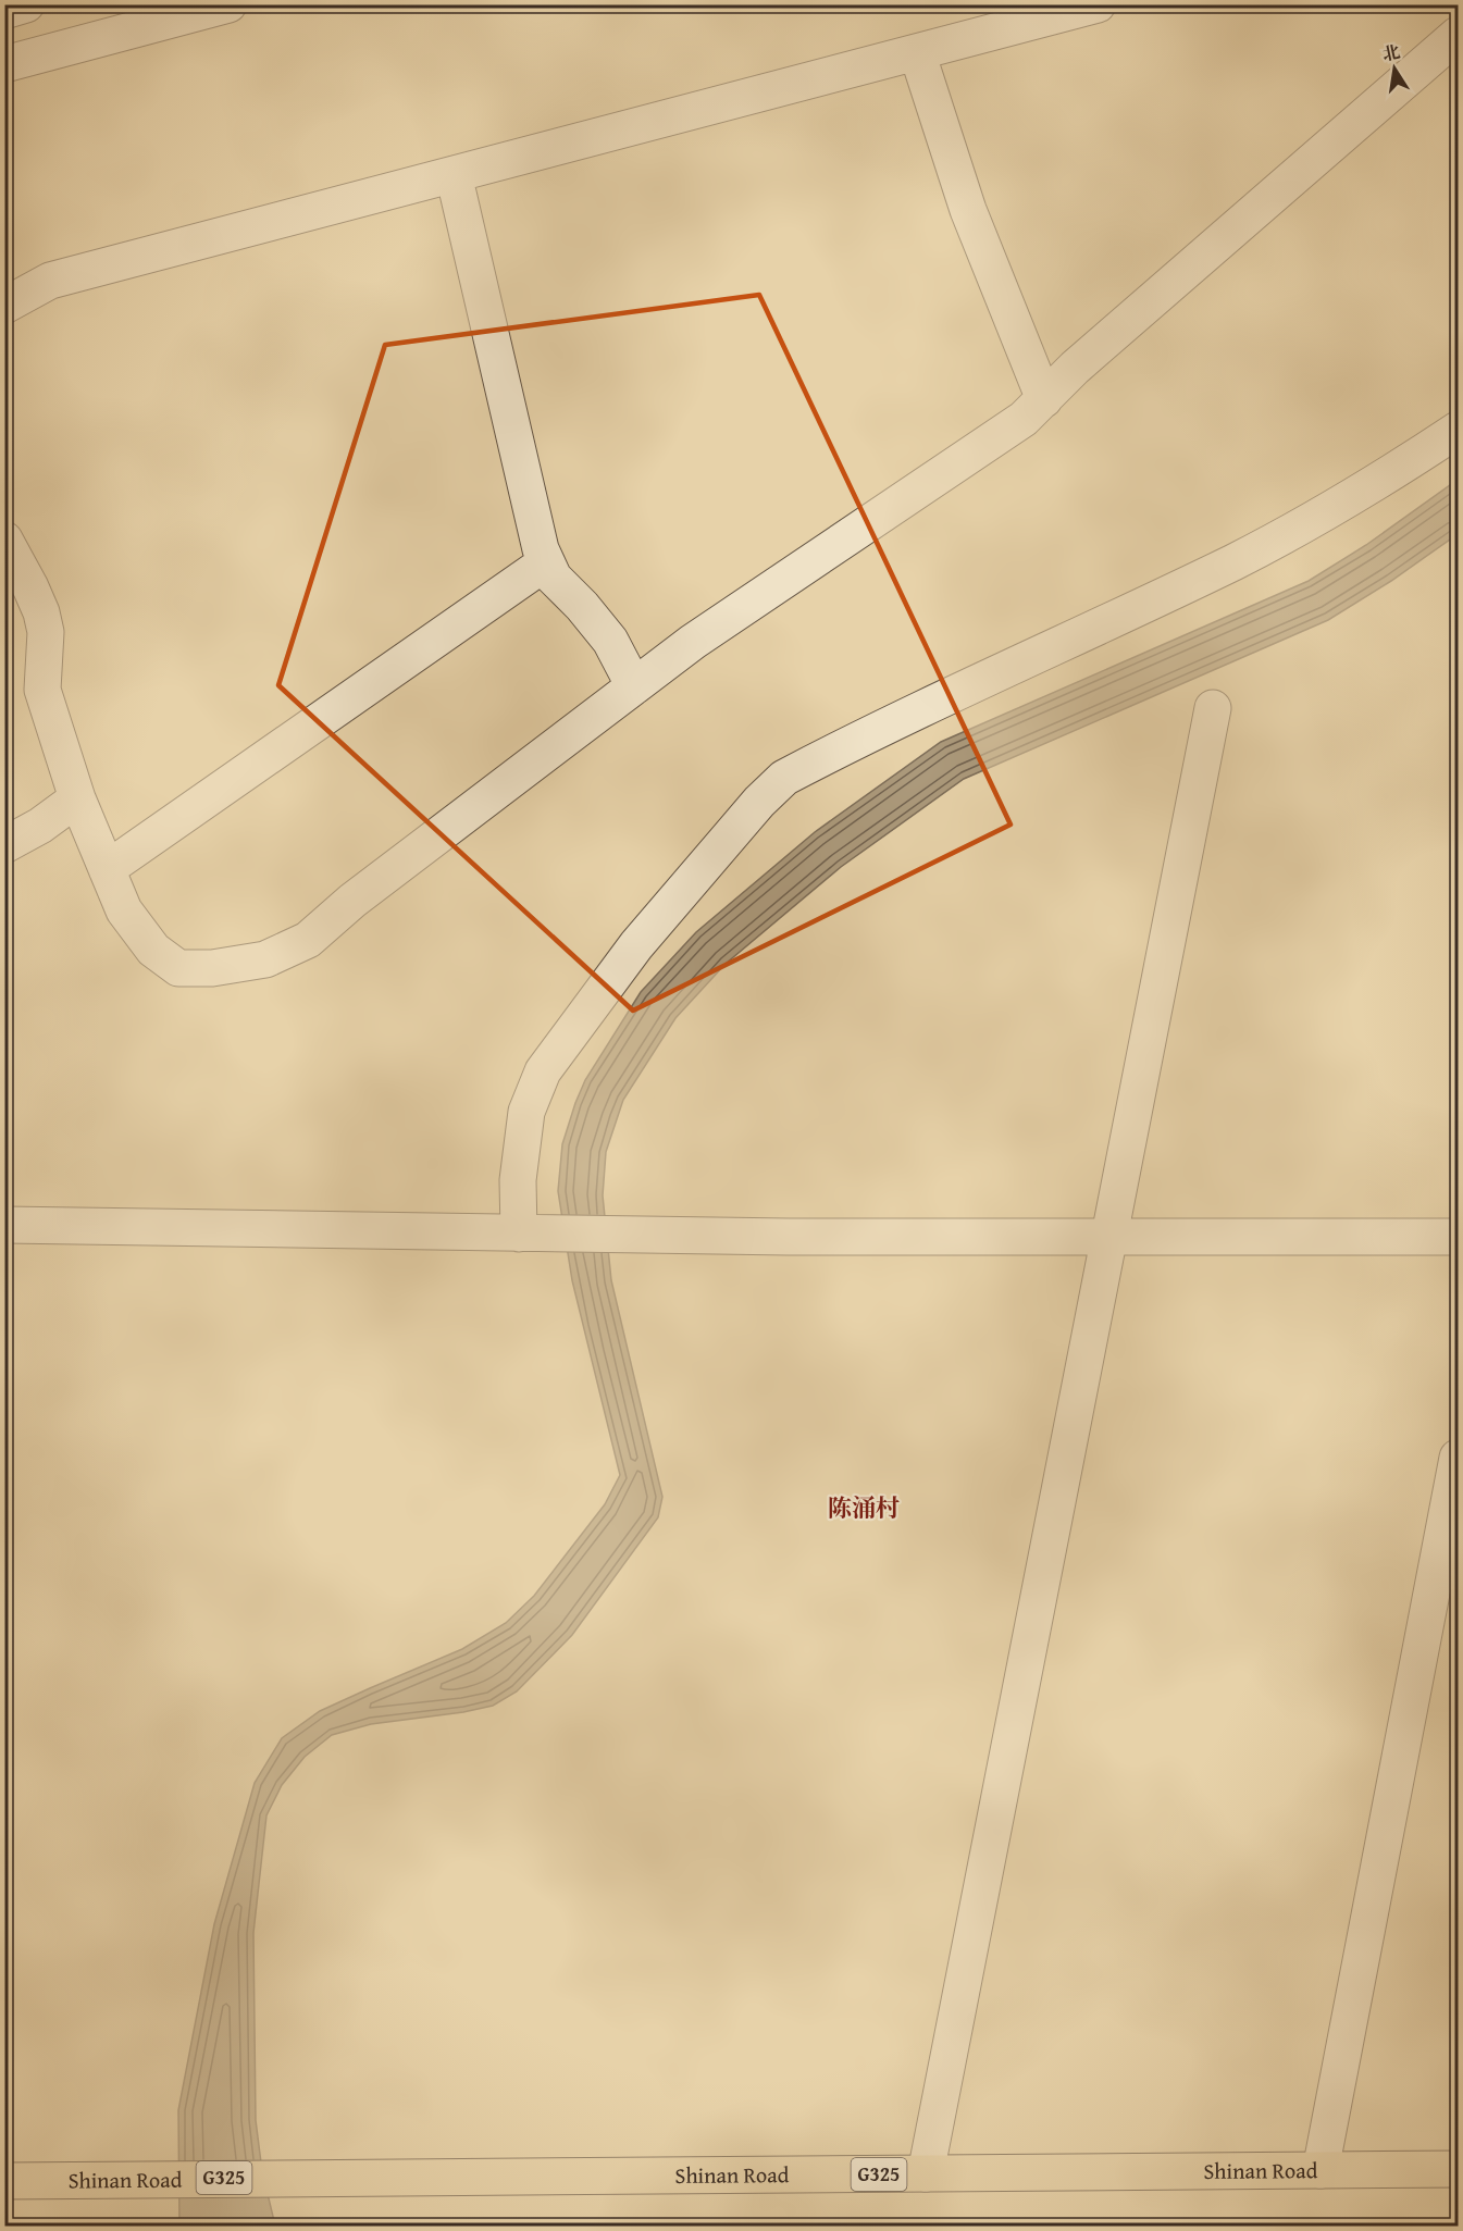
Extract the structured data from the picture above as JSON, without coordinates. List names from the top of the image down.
{
  "streets": {
    "highway": ["Shinan Road", "G325"]
  },
  "districts": ["陈涌村"],
  "north": "top"
}
